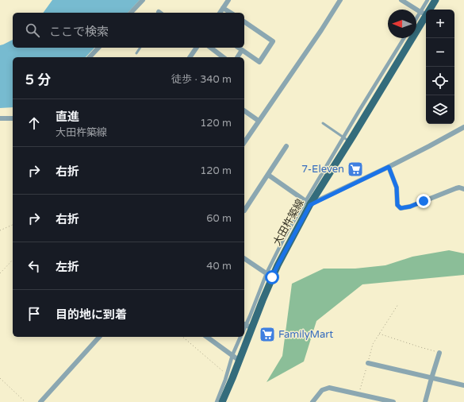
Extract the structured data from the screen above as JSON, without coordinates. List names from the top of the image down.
{
  "streets": {
    "main road": ["大田杵築線"]
  },
  "places": {
    "supermarket": ["7-Eleven", "FamilyMart"]
  },
  "north": "left",
  "page": {
    "map_buttons": ["+", "−"],
    "search": "ここで検索",
    "heading": ["5 分", "徒歩 · 340 m"],
    "list": [
      ["直進", "大田杵築線", "120 m"],
      ["右折", "120 m"],
      ["右折", "60 m"],
      ["左折", "40 m"],
      "目的地に到着"
    ]
  }
}
